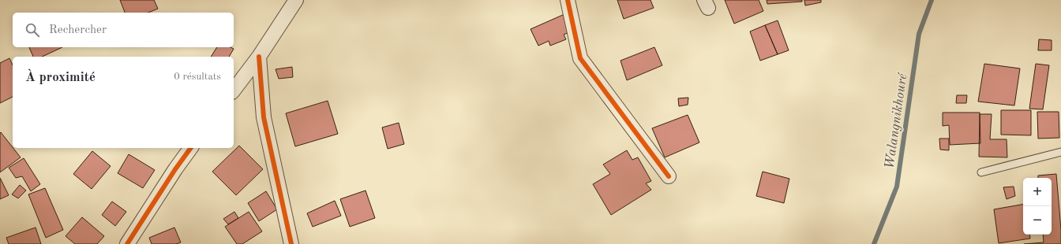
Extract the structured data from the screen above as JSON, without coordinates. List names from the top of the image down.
{
  "water": ["Walangnikhouré"],
  "page": {
    "search": "Rechercher",
    "heading": ["À proximité", "0 résultats"],
    "map_buttons": ["+", "−"]
  }
}
